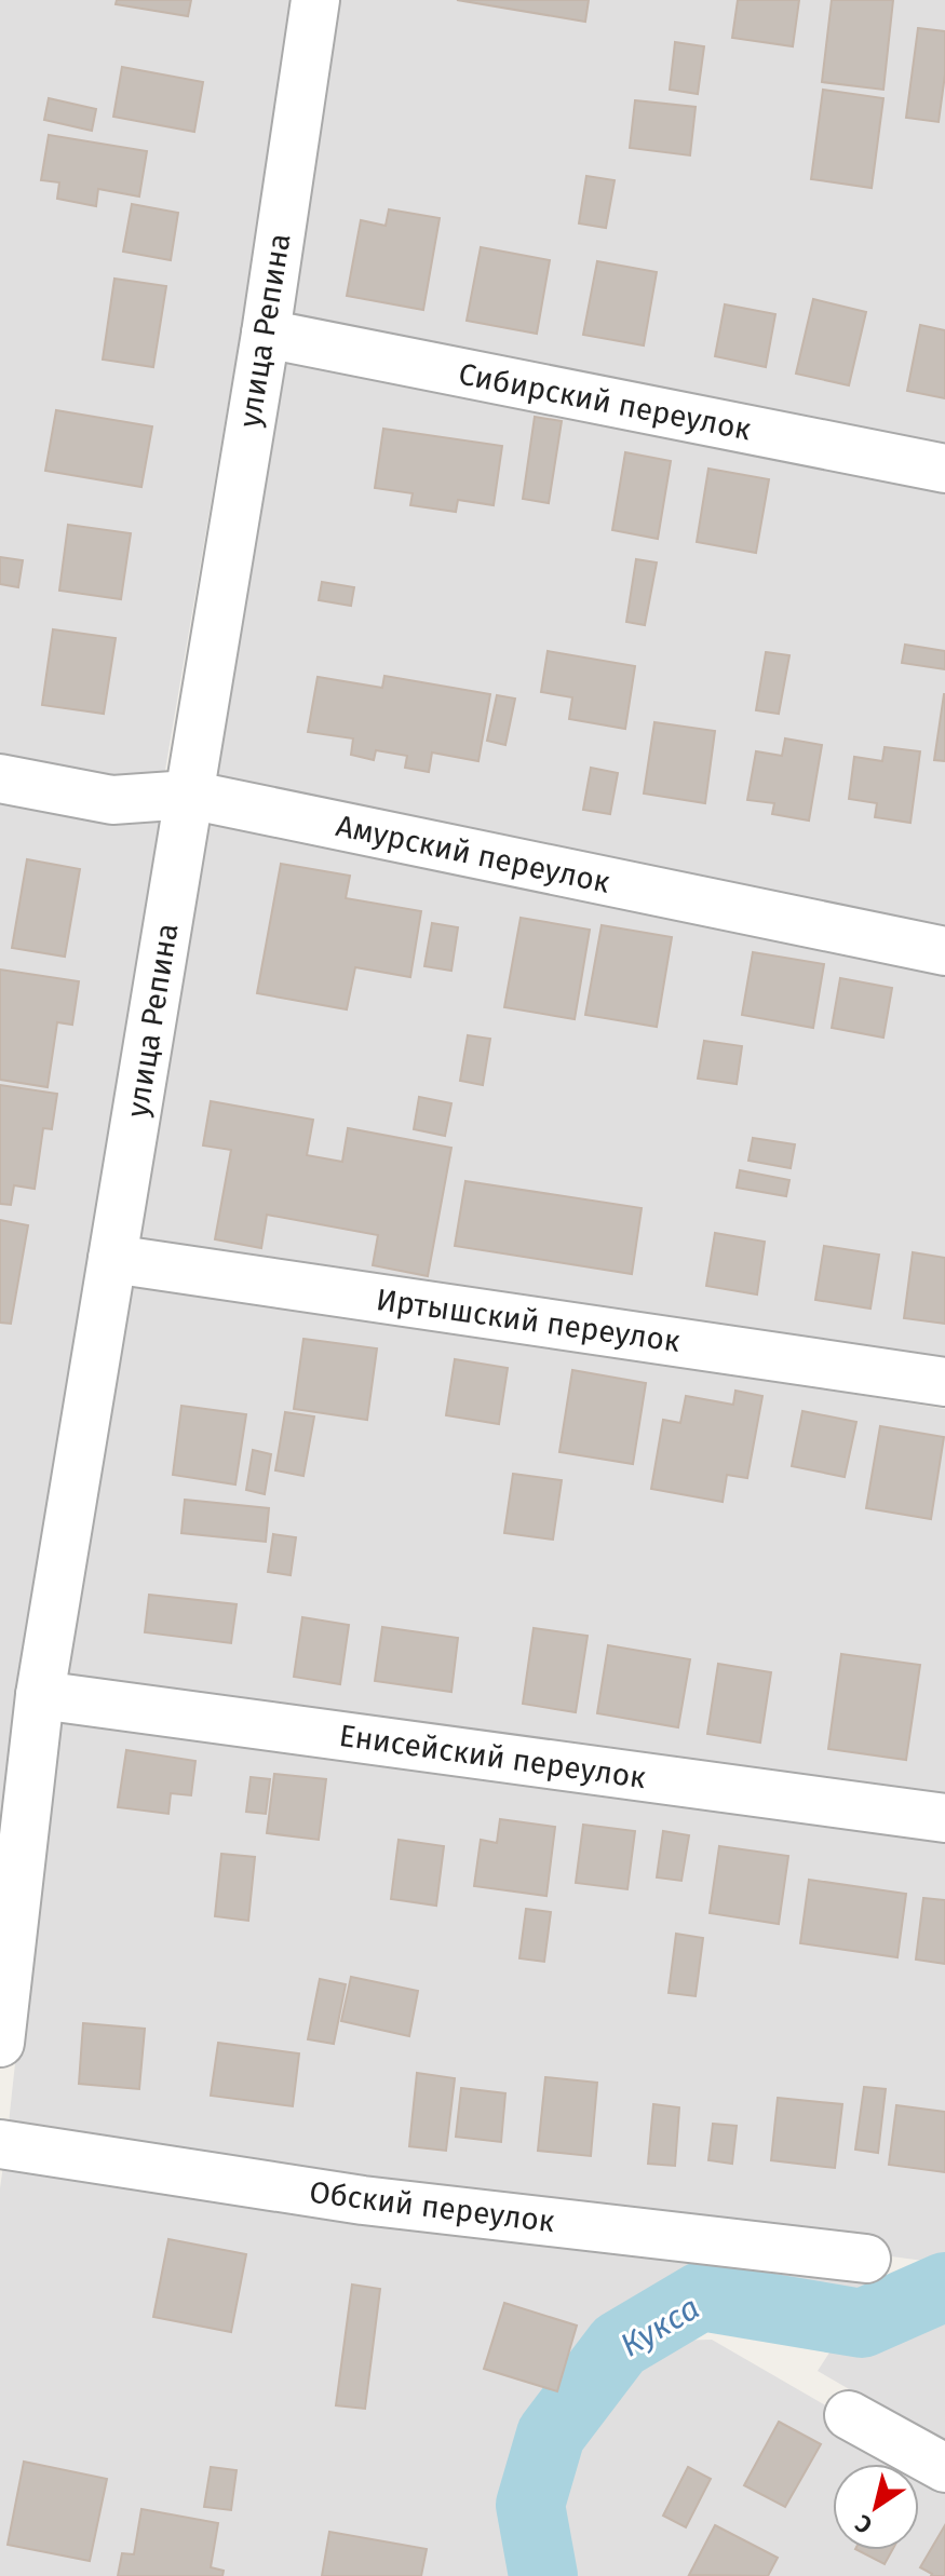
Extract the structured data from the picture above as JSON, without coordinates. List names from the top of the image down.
{
  "streets": {
    "street": [
      "улица Репина",
      "Сибирский переулок",
      "Амурский переулок",
      "Иртышский переулок",
      "Енисейский переулок",
      "Обский переулок"
    ]
  },
  "crossings": [
    ["улица Репина", "Сибирский переулок"],
    ["улица Репина", "Амурский переулок"],
    ["улица Репина", "Иртышский переулок"],
    ["улица Репина", "Енисейский переулок"]
  ],
  "water": ["Кукса"],
  "north": "bottom left"
}
